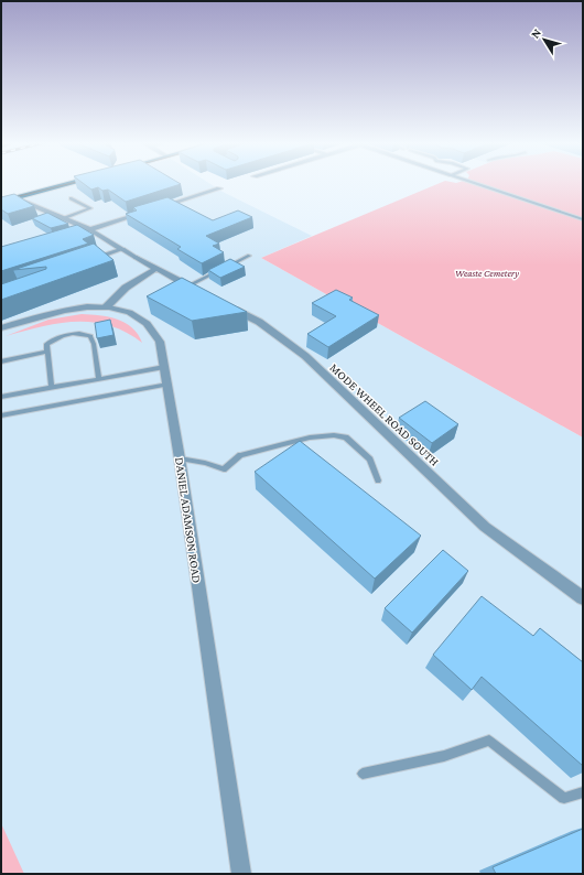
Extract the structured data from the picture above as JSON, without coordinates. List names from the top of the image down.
{
  "streets": {
    "street": ["MODE WHEEL ROAD SOUTH", "DANIEL ADAMSON ROAD"]
  },
  "parks": ["Weaste Cemetery"],
  "north": "top left"
}
